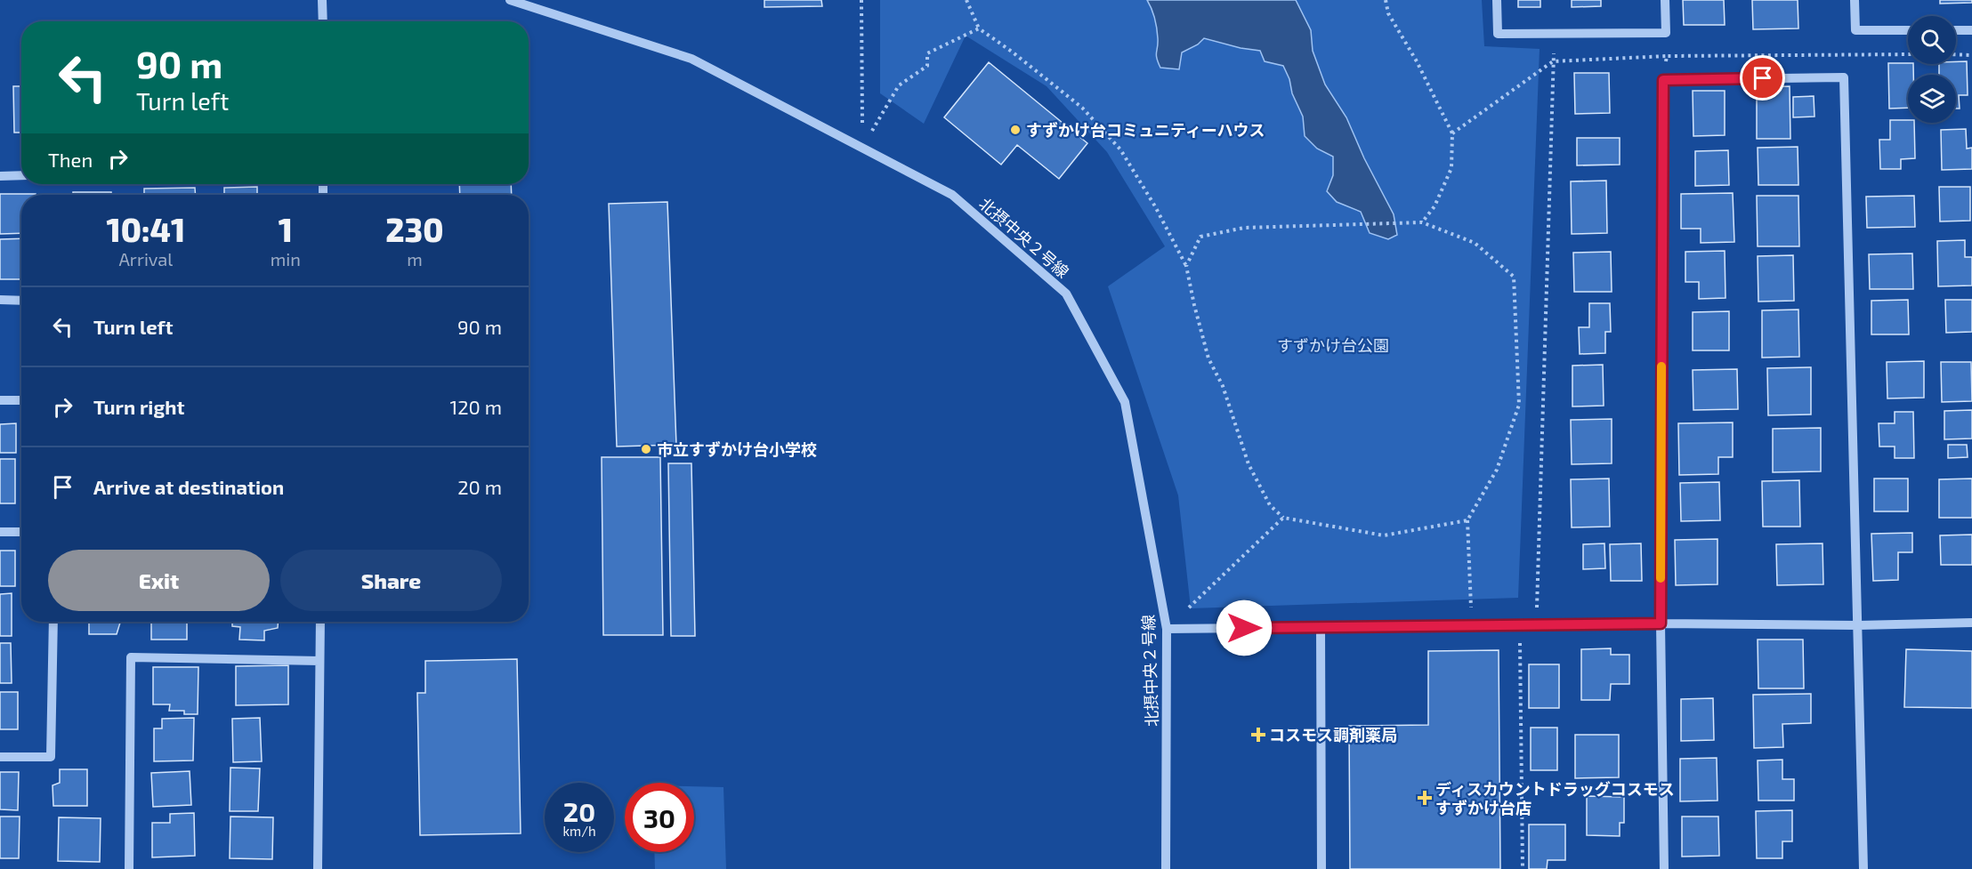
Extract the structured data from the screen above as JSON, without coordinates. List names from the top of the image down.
{
  "streets": {
    "street": ["北摂中央２号線"]
  },
  "parks": ["すずかけ台公園"],
  "places": {
    "other": ["すずかけ台コミュニティーハウス", "市立すずかけ台小学校"],
    "health": ["コスモス調剤薬局", "ディスカウントドラッグコスモス すずかけ台店"]
  },
  "page": {
    "turn": ["90 m", "Turn left"],
    "then": "Then",
    "eta": [
      "10:41",
      "Arrival",
      "1",
      "min",
      "230",
      "m"
    ],
    "list": [
      {
        "name": "Turn left",
        "value": "90 m"
      },
      {
        "name": "Turn right",
        "value": "120 m"
      },
      {
        "name": "Arrive at destination",
        "value": "20 m"
      }
    ],
    "buttons": ["Exit", "Share"],
    "speed": "20 km/h",
    "limit": "30"
  }
}
